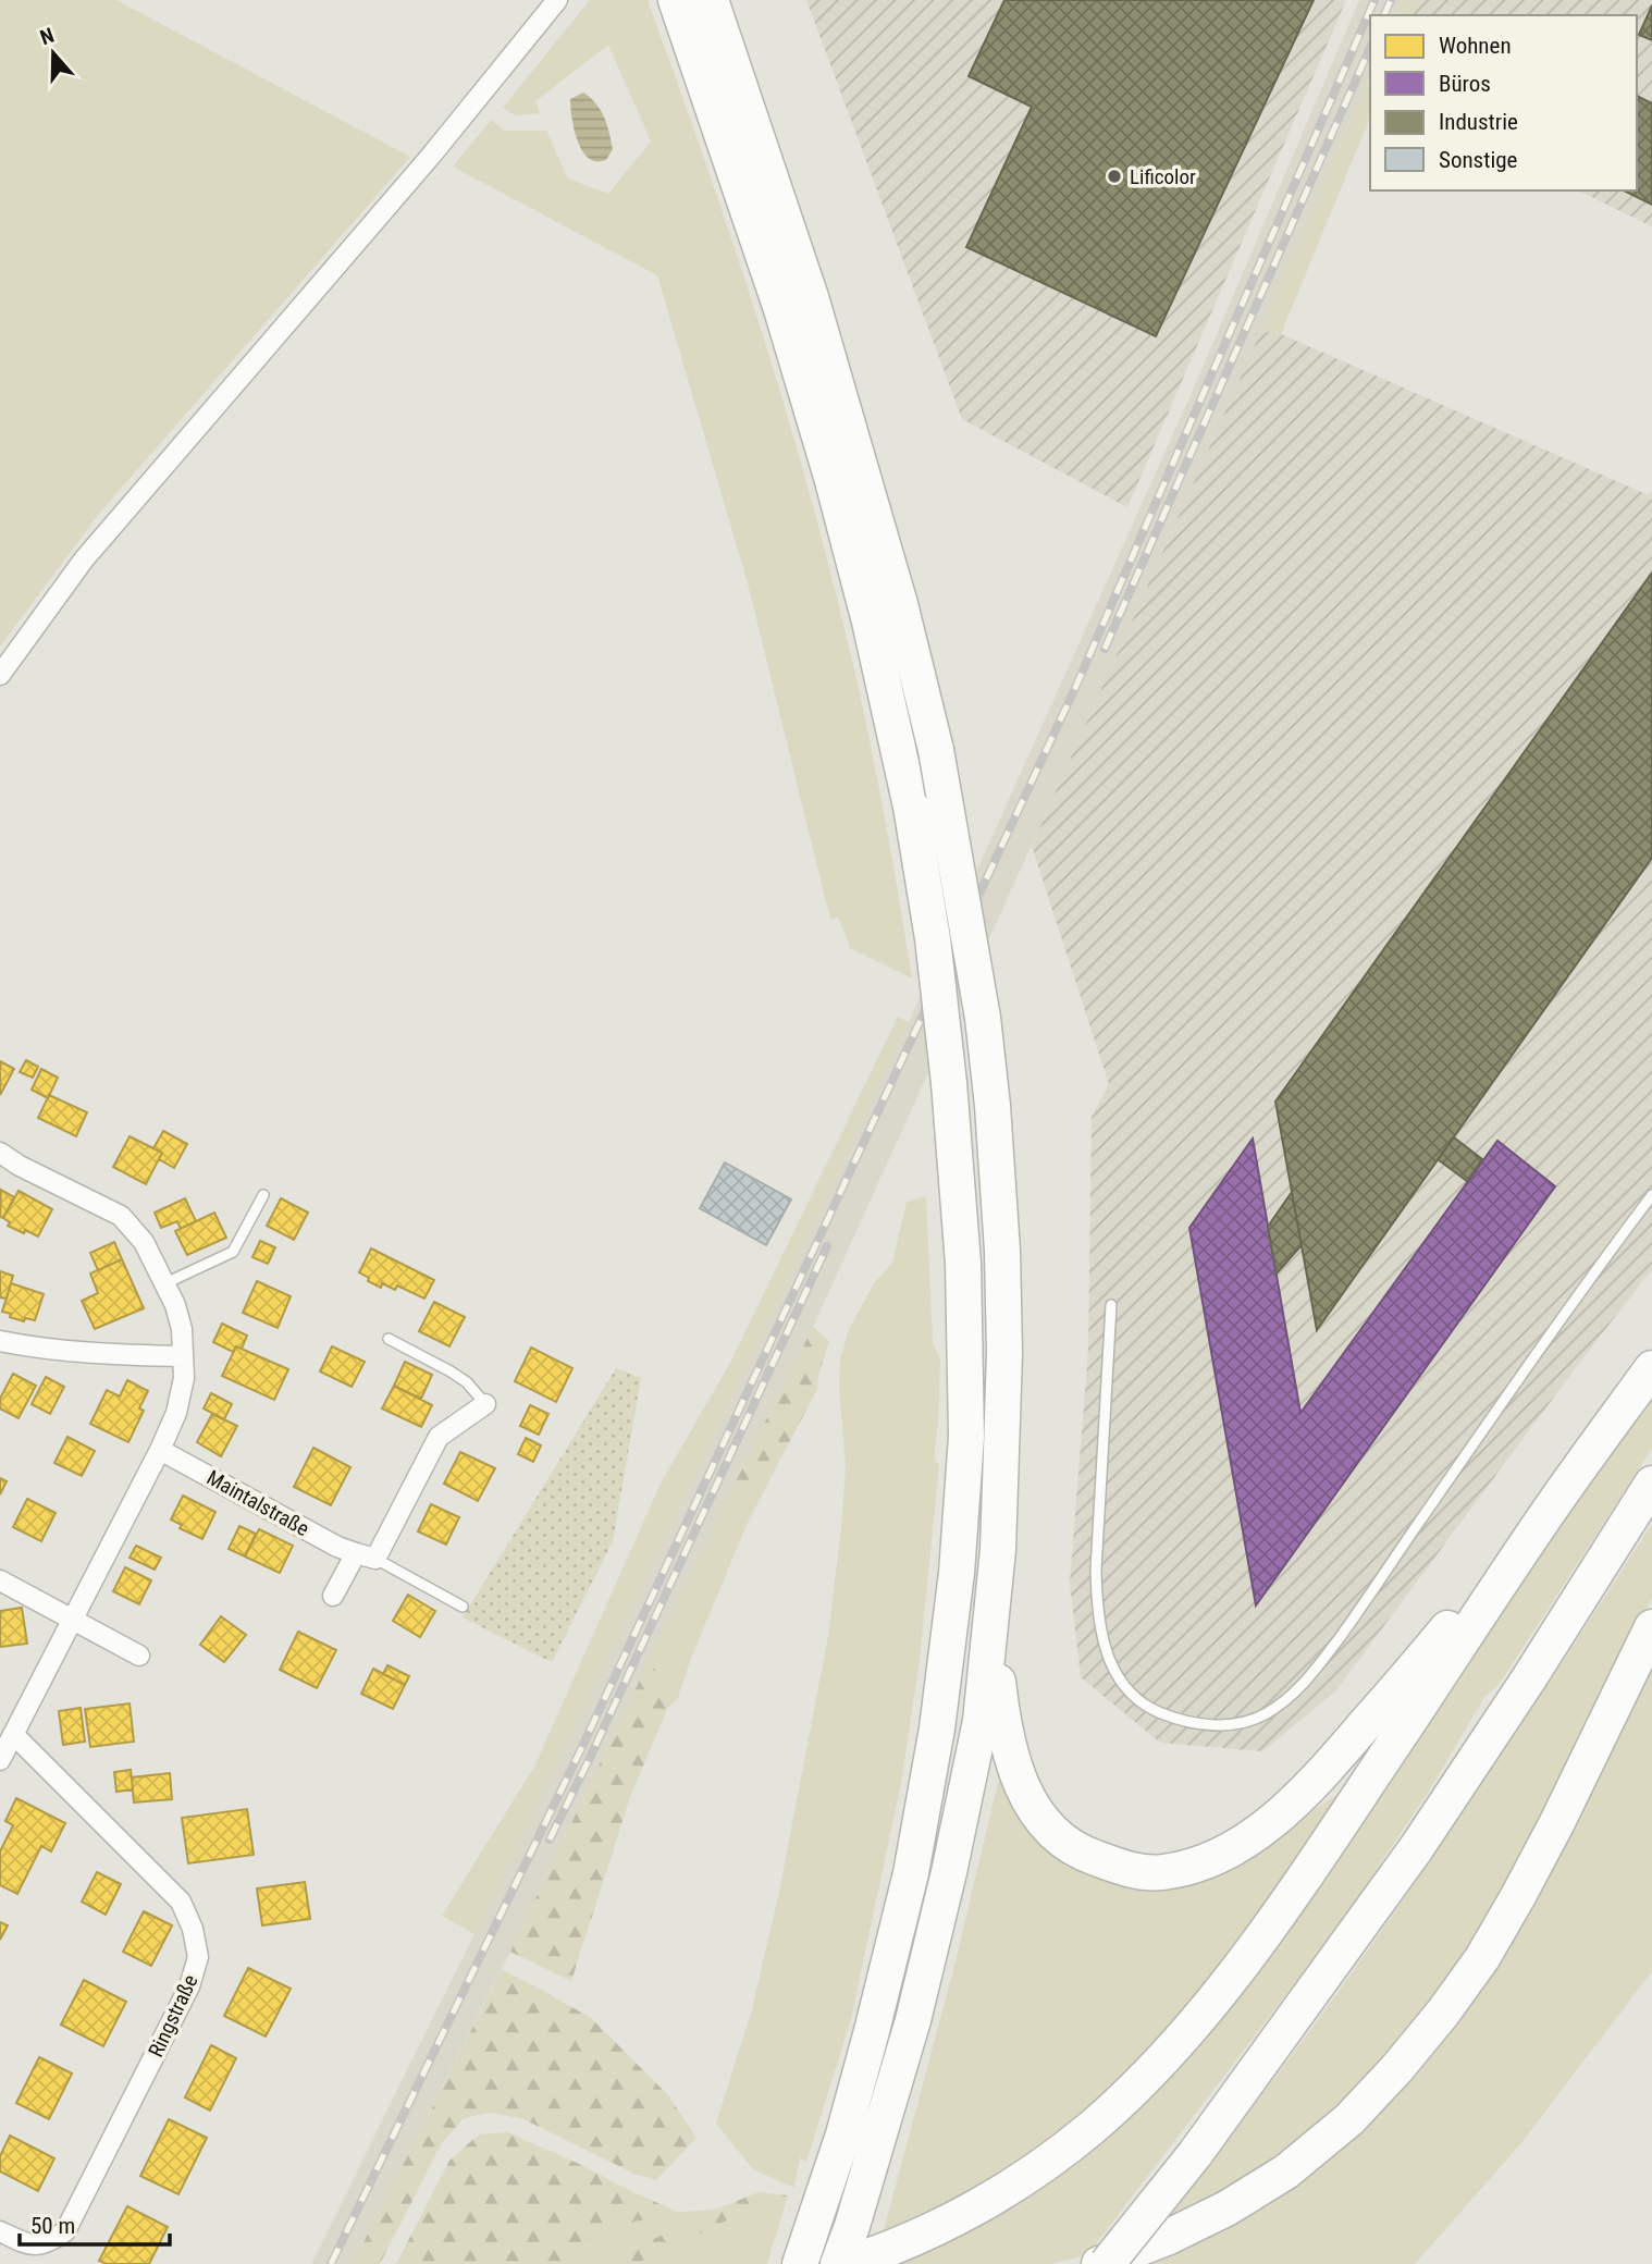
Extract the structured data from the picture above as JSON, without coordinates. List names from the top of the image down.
{
  "streets": {
    "street": ["Maintalstraße", "Ringstraße"]
  },
  "places": ["Lificolor"],
  "legend": [
    "Wohnen",
    "Büros",
    "Industrie",
    "Sonstige"
  ],
  "scale_bar": "50 m",
  "north": "top"
}
